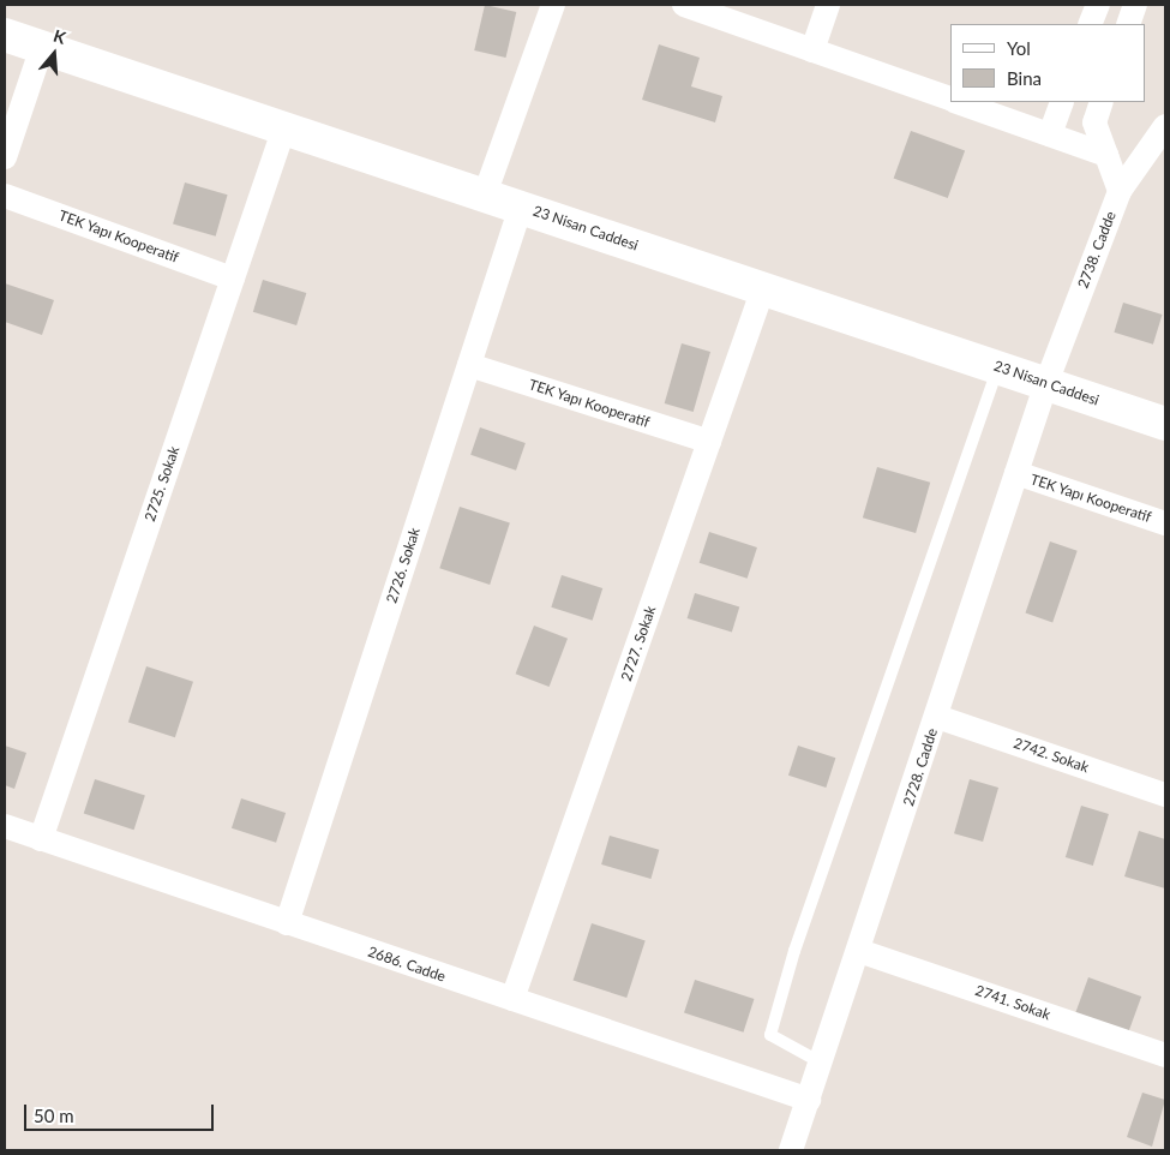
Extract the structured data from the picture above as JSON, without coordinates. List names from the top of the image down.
{
  "streets": {
    "main road": ["23 Nisan Caddesi"],
    "street": [
      "TEK Yapı Kooperatif",
      "2738. Cadde",
      "2725. Sokak",
      "2726. Sokak",
      "2727. Sokak",
      "2742. Sokak",
      "2728. Cadde",
      "2686. Cadde",
      "2741. Sokak"
    ]
  },
  "crossings": [
    ["23 Nisan Caddesi", "2738. Cadde"],
    ["23 Nisan Caddesi", "2725. Sokak"],
    ["23 Nisan Caddesi", "2726. Sokak"],
    ["23 Nisan Caddesi", "2727. Sokak"],
    ["23 Nisan Caddesi", "2728. Cadde"],
    ["TEK Yapı Kooperatif", "2725. Sokak"],
    ["TEK Yapı Kooperatif", "2726. Sokak"],
    ["TEK Yapı Kooperatif", "2727. Sokak"],
    ["TEK Yapı Kooperatif", "2728. Cadde"],
    ["2738. Cadde", "2728. Cadde"],
    ["2725. Sokak", "2686. Cadde"],
    ["2726. Sokak", "2686. Cadde"],
    ["2727. Sokak", "2686. Cadde"],
    ["2742. Sokak", "2728. Cadde"],
    ["2728. Cadde", "2686. Cadde"],
    ["2728. Cadde", "2741. Sokak"]
  ],
  "legend": ["Yol", "Bina"],
  "scale_bar": "50 m",
  "north": "top"
}
